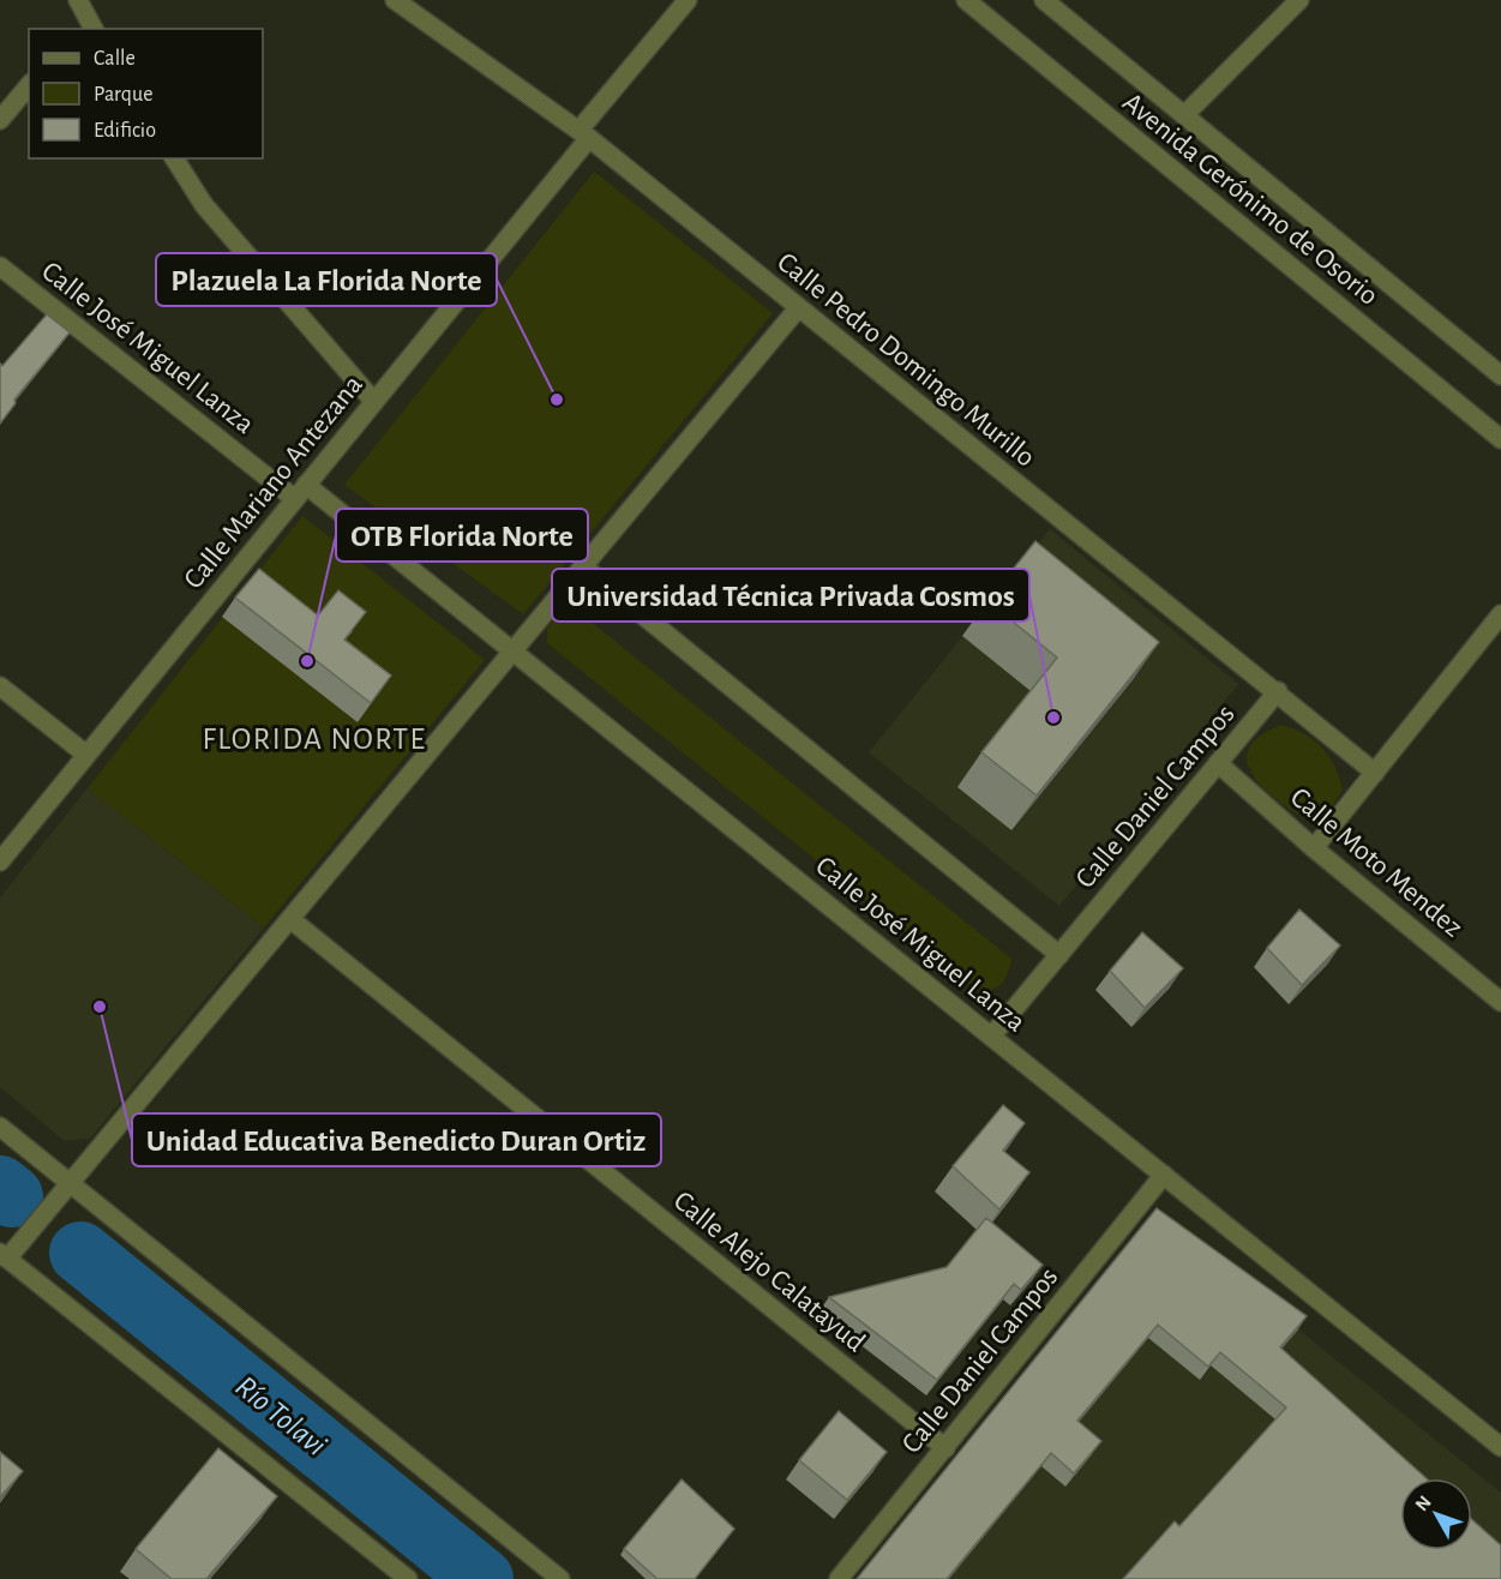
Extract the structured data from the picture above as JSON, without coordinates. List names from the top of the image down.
{
  "streets": {
    "street": [
      "Avenida Gerónimo de Osorio",
      "Calle José Miguel Lanza",
      "Calle Pedro Domingo Murillo",
      "Calle Mariano Antezana",
      "Calle Daniel Campos",
      "Calle Moto Mendez",
      "Calle Alejo Calatayud"
    ]
  },
  "crossings": [
    ["Calle José Miguel Lanza", "Calle Mariano Antezana"],
    ["Calle José Miguel Lanza", "Calle Daniel Campos"],
    ["Calle Pedro Domingo Murillo", "Calle Mariano Antezana"],
    ["Calle Pedro Domingo Murillo", "Calle Daniel Campos"],
    ["Calle Daniel Campos", "Calle Moto Mendez"],
    ["Calle Daniel Campos", "Calle Alejo Calatayud"]
  ],
  "districts": ["FLORIDA NORTE"],
  "water": ["Río Tolavi"],
  "places": [
    "Plazuela La Florida Norte",
    "OTB Florida Norte",
    "Universidad Técnica Privada Cosmos",
    "Unidad Educativa Benedicto Duran Ortiz"
  ],
  "legend": ["Calle", "Parque", "Edificio"],
  "north": "top left"
}
